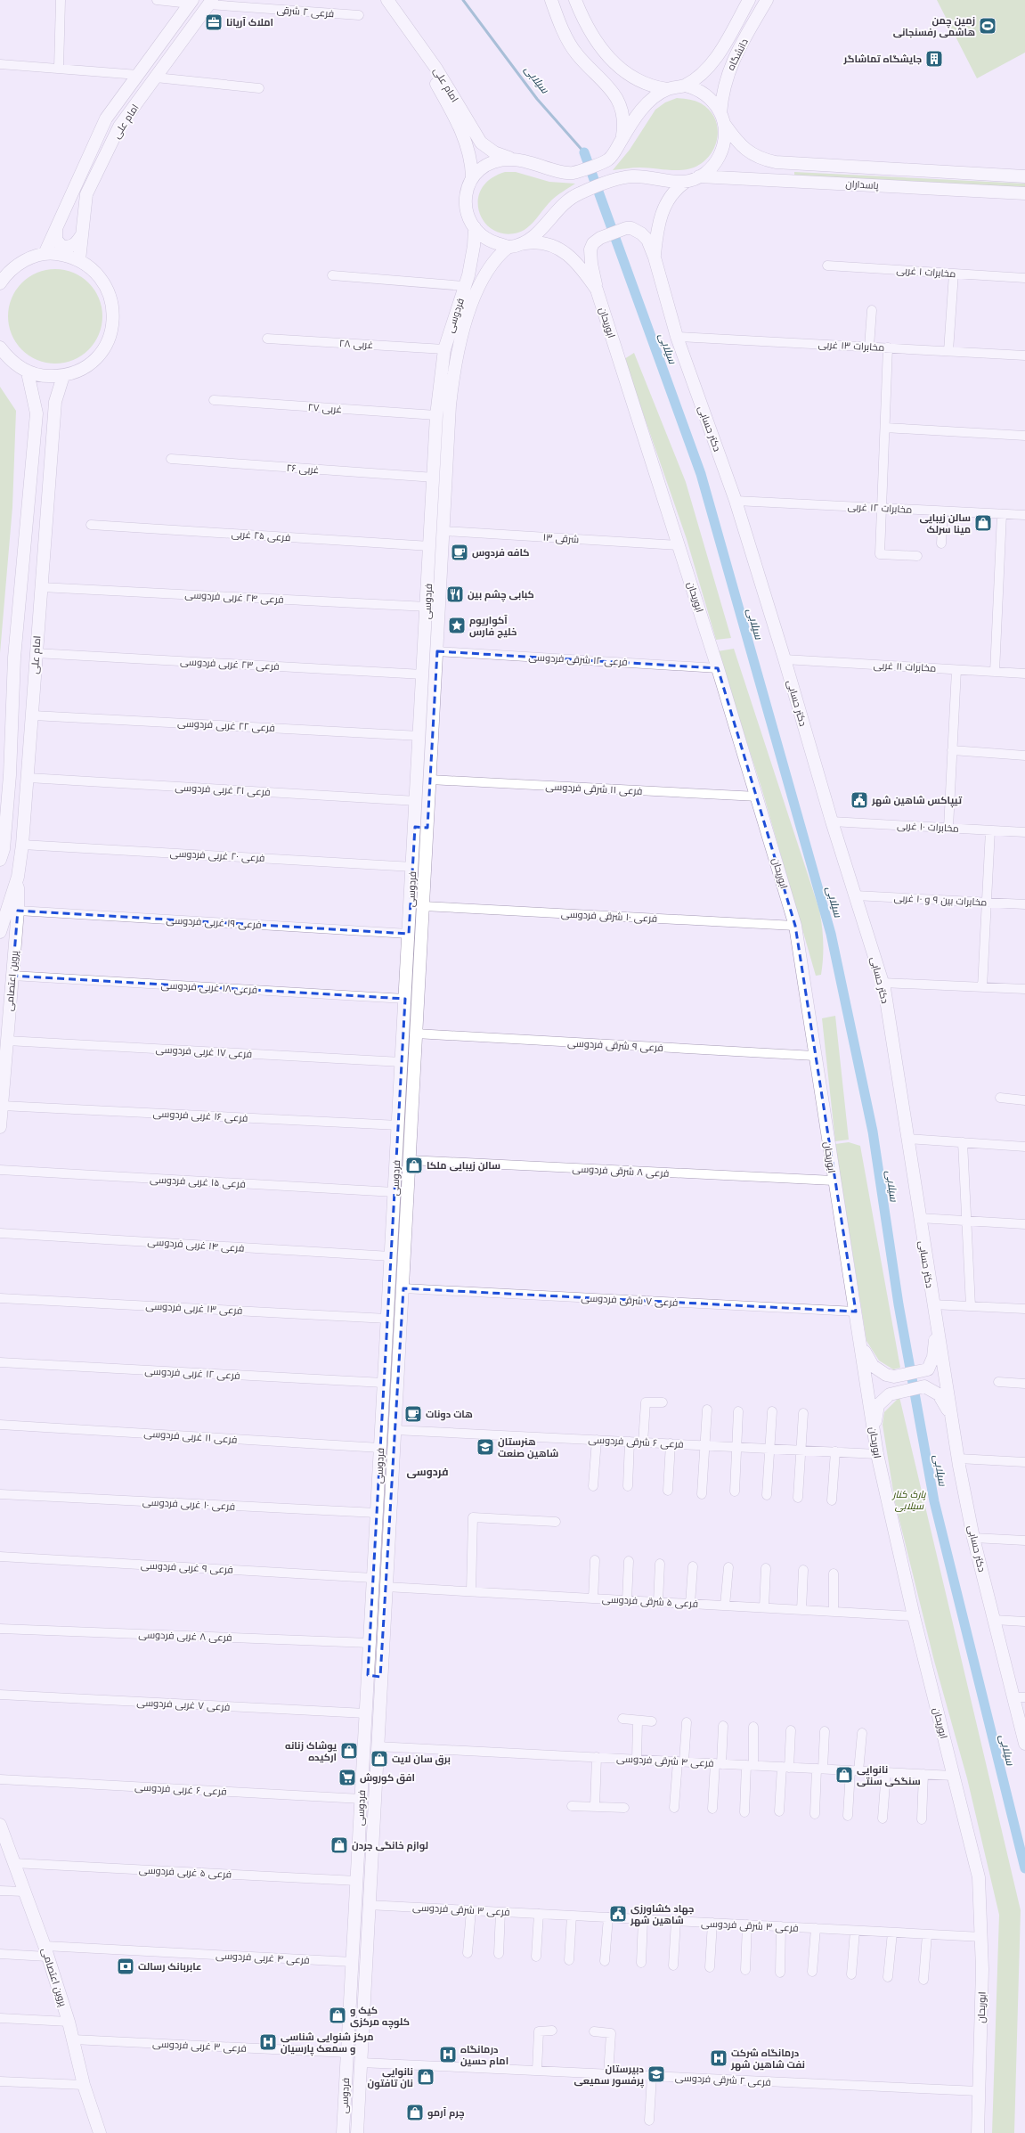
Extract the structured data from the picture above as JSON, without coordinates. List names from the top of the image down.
{
  "streets": {
    "main road": [
      "دانشگاه",
      "امام علی",
      "پاسداران",
      "فردوسی",
      "ابوریحان",
      "دکتر حسابی",
      "پروین اعتصامی"
    ],
    "street": [
      "فرعی ۲ شرقی",
      "مخابرات ۱ غربی",
      "۲۸ غربی",
      "مخابرات ۱۳ غربی",
      "۲۷ غربی",
      "۲۶ غربی",
      "مخابرات ۱۲ غربی",
      "فرعی ۲۵ غربی",
      "۱۳ شرقی",
      "فرعی ۲۴ غربی فردوسی",
      "فرعی ۱۲ شرقی فردوسی",
      "فرعی ۲۳ غربی فردوسی",
      "مخابرات ۱۱ غربی",
      "فرعی ۲۲ غربی فردوسی",
      "فرعی ۱۱ شرقی فردوسی",
      "فرعی ۲۱ غربی فردوسی",
      "مخابرات ۱۰ غربی",
      "فرعی ۲۰ غربی فردوسی",
      "مخابرات بین ۹ و ۱۰ غربی",
      "فرعی ۱۰ شرقی فردوسی",
      "فرعی ۱۹ غربی فردوسی",
      "فرعی ۱۸ غربی فردوسی",
      "فرعی ۹ شرقی فردوسی",
      "فرعی ۱۷ غربی فردوسی",
      "فرعی ۱۶ غربی فردوسی",
      "فرعی ۸ شرقی فردوسی",
      "فرعی ۱۵ غربی فردوسی",
      "فرعی ۱۴ غربی فردوسی",
      "فرعی ۷ شرقی فردوسی",
      "فرعی ۱۳ غربی فردوسی",
      "فرعی ۱۲ غربی فردوسی",
      "فرعی ۱۱ غربی فردوسی",
      "فرعی ۶ شرقی فردوسی",
      "فرعی ۱۰ غربی فردوسی",
      "فرعی ۹ غربی فردوسی",
      "فرعی ۵ شرقی فردوسی",
      "فرعی ۸ غربی فردوسی",
      "فرعی ۷ غربی فردوسی",
      "فرعی ۴ شرقی فردوسی",
      "فرعی ۶ غربی فردوسی",
      "فرعی ۵ غربی فردوسی",
      "فرعی ۳ شرقی فردوسی",
      "فرعی ۴ غربی فردوسی",
      "فرعی ۳ غربی فردوسی",
      "فرعی ۲ شرقی فردوسی"
    ]
  },
  "crossings": [
    ["فرعی ۲ شرقی", "امام علی"],
    ["امام علی", "فرعی ۲۴ غربی فردوسی"],
    ["امام علی", "فرعی ۲۳ غربی فردوسی"],
    ["امام علی", "فرعی ۲۲ غربی فردوسی"],
    ["امام علی", "فرعی ۲۱ غربی فردوسی"],
    ["امام علی", "فرعی ۲۰ غربی فردوسی"],
    ["امام علی", "پروین اعتصامی"],
    ["فردوسی", "۲۸ غربی"],
    ["فردوسی", "۲۷ غربی"],
    ["فردوسی", "۲۶ غربی"],
    ["فردوسی", "فرعی ۲۵ غربی"],
    ["فردوسی", "۱۳ شرقی"],
    ["فردوسی", "فرعی ۲۴ غربی فردوسی"],
    ["فردوسی", "فرعی ۱۲ شرقی فردوسی"],
    ["فردوسی", "فرعی ۲۳ غربی فردوسی"],
    ["فردوسی", "فرعی ۲۲ غربی فردوسی"],
    ["فردوسی", "فرعی ۱۱ شرقی فردوسی"],
    ["فردوسی", "فرعی ۲۱ غربی فردوسی"],
    ["فردوسی", "فرعی ۲۰ غربی فردوسی"],
    ["فردوسی", "فرعی ۱۰ شرقی فردوسی"],
    ["فردوسی", "فرعی ۱۹ غربی فردوسی"],
    ["فردوسی", "فرعی ۱۸ غربی فردوسی"],
    ["فردوسی", "فرعی ۹ شرقی فردوسی"],
    ["فردوسی", "فرعی ۱۷ غربی فردوسی"],
    ["فردوسی", "فرعی ۱۶ غربی فردوسی"],
    ["فردوسی", "فرعی ۸ شرقی فردوسی"],
    ["فردوسی", "فرعی ۱۵ غربی فردوسی"],
    ["فردوسی", "فرعی ۱۴ غربی فردوسی"],
    ["فردوسی", "فرعی ۷ شرقی فردوسی"],
    ["فردوسی", "فرعی ۱۳ غربی فردوسی"],
    ["فردوسی", "فرعی ۱۲ غربی فردوسی"],
    ["فردوسی", "فرعی ۱۱ غربی فردوسی"],
    ["فردوسی", "فرعی ۶ شرقی فردوسی"],
    ["فردوسی", "فرعی ۱۰ غربی فردوسی"],
    ["فردوسی", "فرعی ۹ غربی فردوسی"],
    ["فردوسی", "فرعی ۵ شرقی فردوسی"],
    ["فردوسی", "فرعی ۸ غربی فردوسی"],
    ["فردوسی", "فرعی ۷ غربی فردوسی"],
    ["فردوسی", "فرعی ۴ شرقی فردوسی"],
    ["فردوسی", "فرعی ۶ غربی فردوسی"],
    ["فردوسی", "فرعی ۵ غربی فردوسی"],
    ["فردوسی", "فرعی ۳ شرقی فردوسی"],
    ["فردوسی", "فرعی ۴ غربی فردوسی"],
    ["فردوسی", "فرعی ۳ غربی فردوسی"],
    ["فردوسی", "فرعی ۲ شرقی فردوسی"],
    ["ابوریحان", "دکتر حسابی"],
    ["ابوریحان", "۱۳ شرقی"],
    ["ابوریحان", "فرعی ۱۲ شرقی فردوسی"],
    ["ابوریحان", "فرعی ۱۱ شرقی فردوسی"],
    ["ابوریحان", "فرعی ۱۰ شرقی فردوسی"],
    ["ابوریحان", "فرعی ۹ شرقی فردوسی"],
    ["ابوریحان", "فرعی ۸ شرقی فردوسی"],
    ["ابوریحان", "فرعی ۷ شرقی فردوسی"],
    ["ابوریحان", "فرعی ۶ شرقی فردوسی"],
    ["ابوریحان", "فرعی ۵ شرقی فردوسی"],
    ["ابوریحان", "فرعی ۴ شرقی فردوسی"],
    ["ابوریحان", "فرعی ۳ شرقی فردوسی"],
    ["ابوریحان", "فرعی ۲ شرقی فردوسی"],
    ["مخابرات ۱۳ غربی", "دکتر حسابی"],
    ["دکتر حسابی", "مخابرات ۱۲ غربی"],
    ["دکتر حسابی", "مخابرات ۱۱ غربی"],
    ["دکتر حسابی", "مخابرات ۱۰ غربی"],
    ["دکتر حسابی", "مخابرات بین ۹ و ۱۰ غربی"],
    ["فرعی ۱۹ غربی فردوسی", "پروین اعتصامی"],
    ["پروین اعتصامی", "فرعی ۱۸ غربی فردوسی"],
    ["پروین اعتصامی", "فرعی ۱۷ غربی فردوسی"],
    ["پروین اعتصامی", "فرعی ۱۶ غربی فردوسی"],
    ["پروین اعتصامی", "فرعی ۵ غربی فردوسی"],
    ["پروین اعتصامی", "فرعی ۴ غربی فردوسی"],
    ["پروین اعتصامی", "فرعی ۳ غربی فردوسی"]
  ],
  "districts": ["فردوسی"],
  "water": ["سیلابی"],
  "parks": ["پارک کنار سیلابی"],
  "places": {
    "office": ["املاک آریانا"],
    "sports": ["زمین چمن هاشمی رفسنجانی"],
    "building": ["جایشگاه تماشاگر"],
    "shop": [
      "سالن زیبایی مینا سرلک",
      "سالن زیبایی ملکا",
      "پوشاک زنانه ارکیده",
      "برق سان لایت",
      "نانوایی سنگکی سنتی",
      "لوازم خانگی جردن",
      "کیک و کلوچه مرکزی",
      "نانوایی نان تافتون",
      "چرم آرمو"
    ],
    "cafe": ["کافه فردوس", "هات دونات"],
    "restaurant": ["کبابی چشم بین"],
    "place": ["آکواریوم خلیج فارس"],
    "public building": ["تیپاکس شاهین شهر", "جهاد کشاورزی شاهین شهر"],
    "school or university": ["هنرستان شاهین صنعت", "دبیرستان پرفسور سمیعی"],
    "supermarket": ["افق کوروش"],
    "bank": ["عابربانک رسالت"],
    "hospital": ["مرکز شنوایی شناسی و سمعک پارسیان", "درمانگاه امام حسین", "درمانگاه شرکت نفت شاهین شهر"]
  }
}
